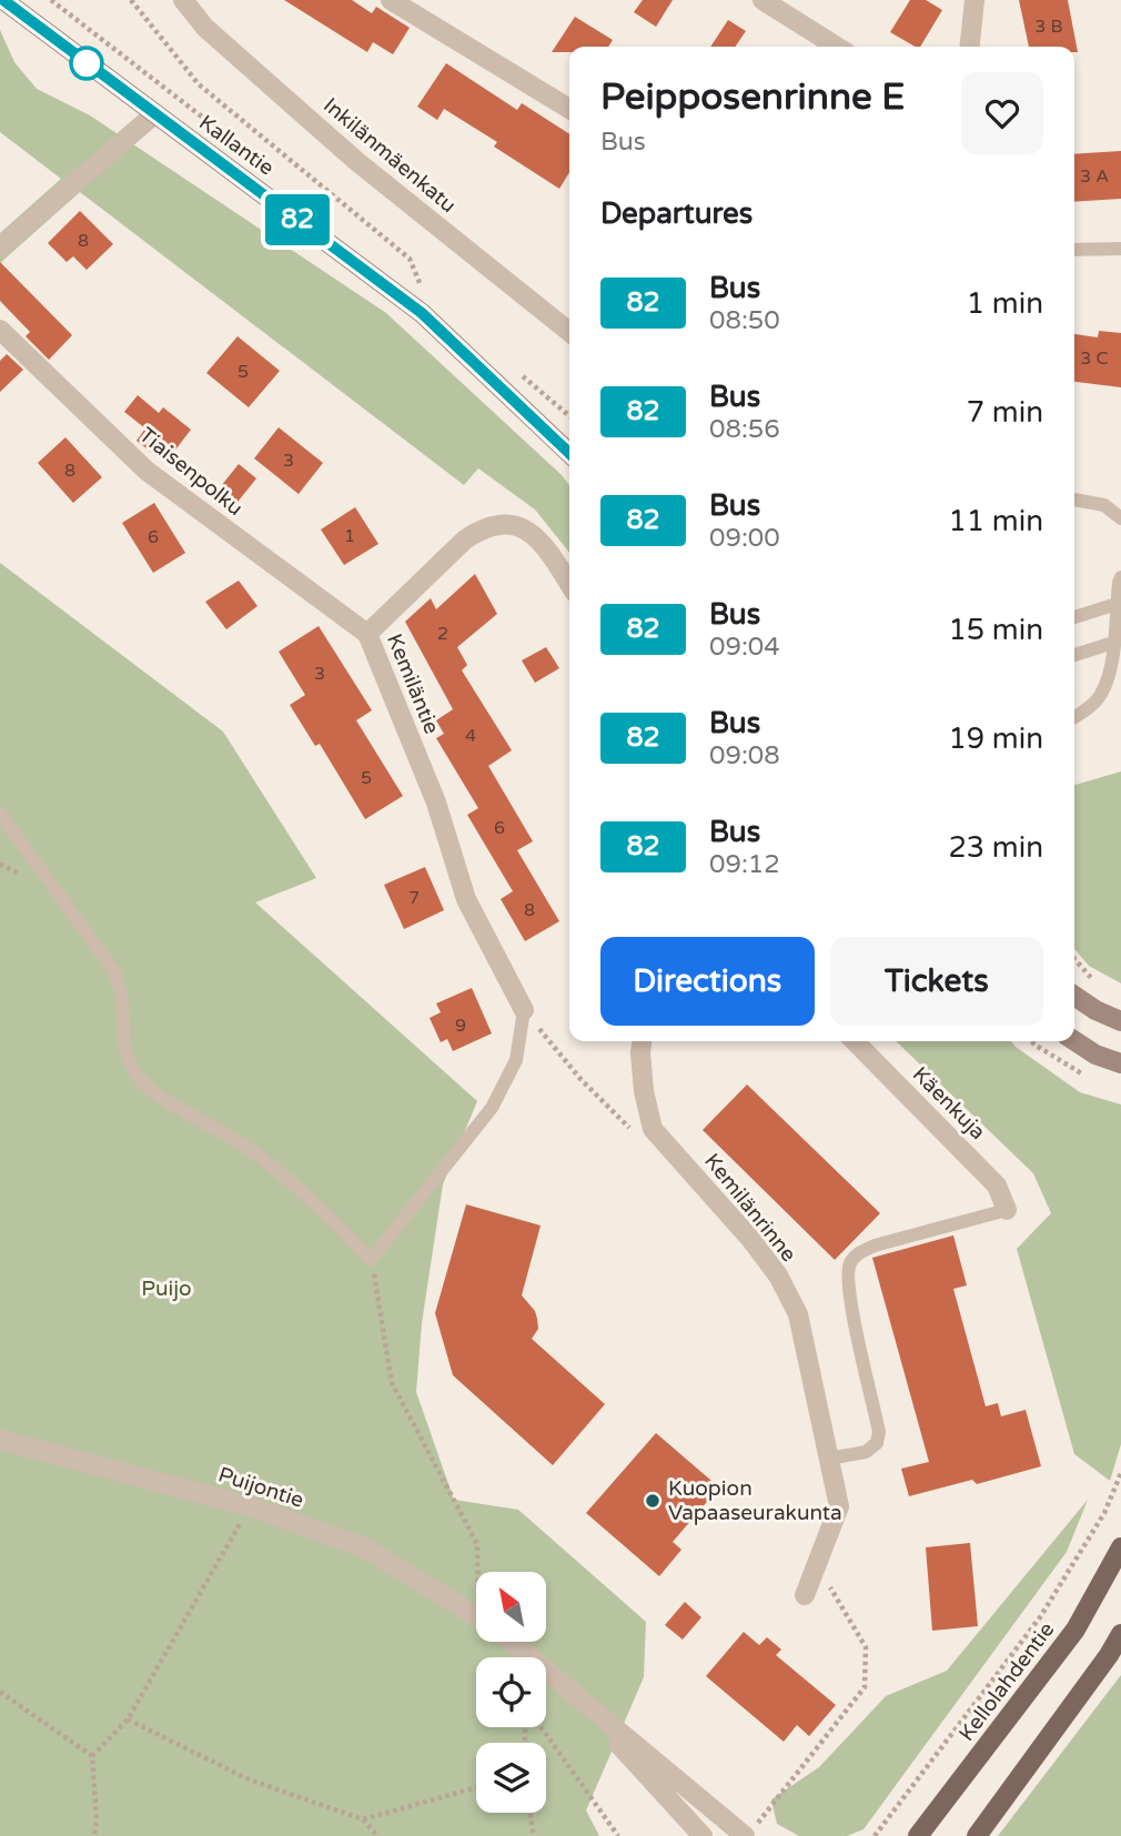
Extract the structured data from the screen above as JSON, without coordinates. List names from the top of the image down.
{
  "streets": {
    "main road": ["Kallantie", "Kellolahdentie"],
    "street": [
      "Inkilänmäenkatu",
      "Tiaisenpolku",
      "Kemiläntie",
      "Käenkuja",
      "Kemilänrinne",
      "Puijontie"
    ]
  },
  "crossings": [
    ["Tiaisenpolku", "Kemiläntie"]
  ],
  "parks": ["Puijo"],
  "places": ["Kuopion Vapaaseurakunta"],
  "lines": ["bus line 82"],
  "house_numbers": [
    "3 B",
    "3 A",
    "8",
    "3 C",
    "5",
    "3",
    "8",
    "1",
    "6",
    "2",
    "3",
    "4",
    "5",
    "6",
    "7",
    "8",
    "9"
  ],
  "north": "top left",
  "page": {
    "on_map": "82",
    "heading": [
      ["Peipposenrinne E", "Bus"],
      "Departures"
    ],
    "list": [
      {
        "mark": "82",
        "name": "Bus",
        "note": "08:50",
        "value": "1 min"
      },
      {
        "mark": "82",
        "name": "Bus",
        "note": "08:56",
        "value": "7 min"
      },
      {
        "mark": "82",
        "name": "Bus",
        "note": "09:00",
        "value": "11 min"
      },
      {
        "mark": "82",
        "name": "Bus",
        "note": "09:04",
        "value": "15 min"
      },
      {
        "mark": "82",
        "name": "Bus",
        "note": "09:08",
        "value": "19 min"
      },
      {
        "mark": "82",
        "name": "Bus",
        "note": "09:12",
        "value": "23 min"
      }
    ],
    "buttons": ["Directions", "Tickets"]
  }
}
